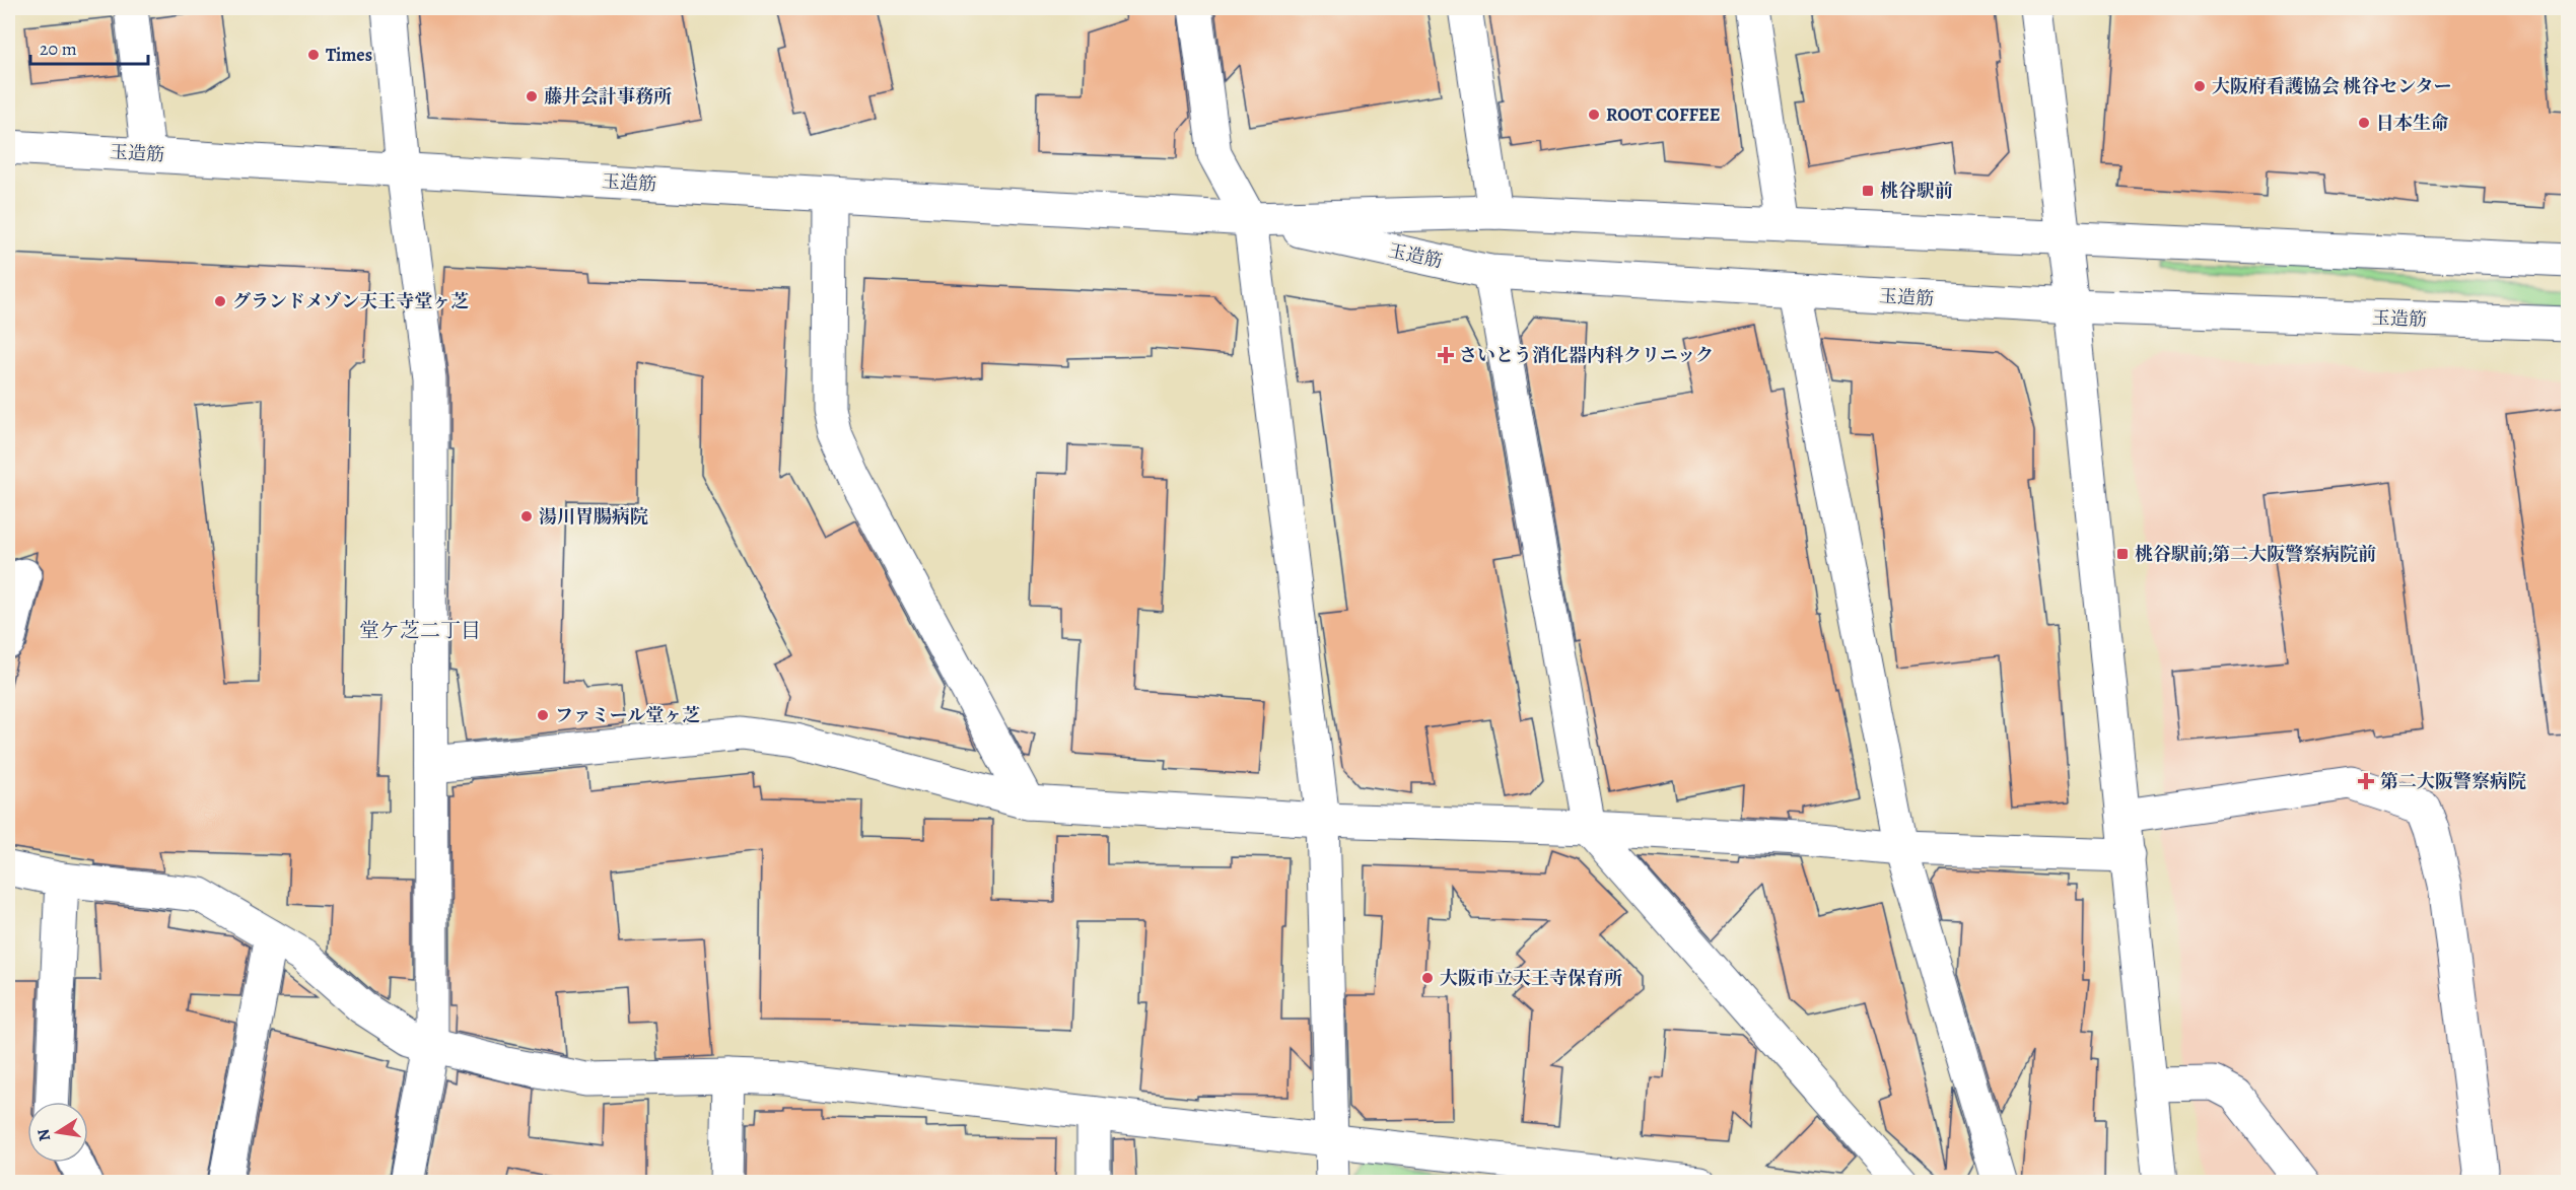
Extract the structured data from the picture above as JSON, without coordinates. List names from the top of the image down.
{
  "streets": {
    "street": ["玉造筋"]
  },
  "districts": ["堂ケ芝二丁目"],
  "places": {
    "other": [
      "Times",
      "大阪府看護協会 桃谷センター",
      "藤井会計事務所",
      "ROOT COFFEE",
      "日本生命",
      "グランドメゾン天王寺堂ヶ芝",
      "湯川胃腸病院",
      "ファミール堂ヶ芝",
      "大阪市立天王寺保育所"
    ],
    "transit": ["桃谷駅前", "桃谷駅前;第二大阪警察病院前"],
    "health": ["さいとう消化器内科クリニック", "第二大阪警察病院"]
  },
  "scale_bar": "20 m",
  "north": "left"
}
